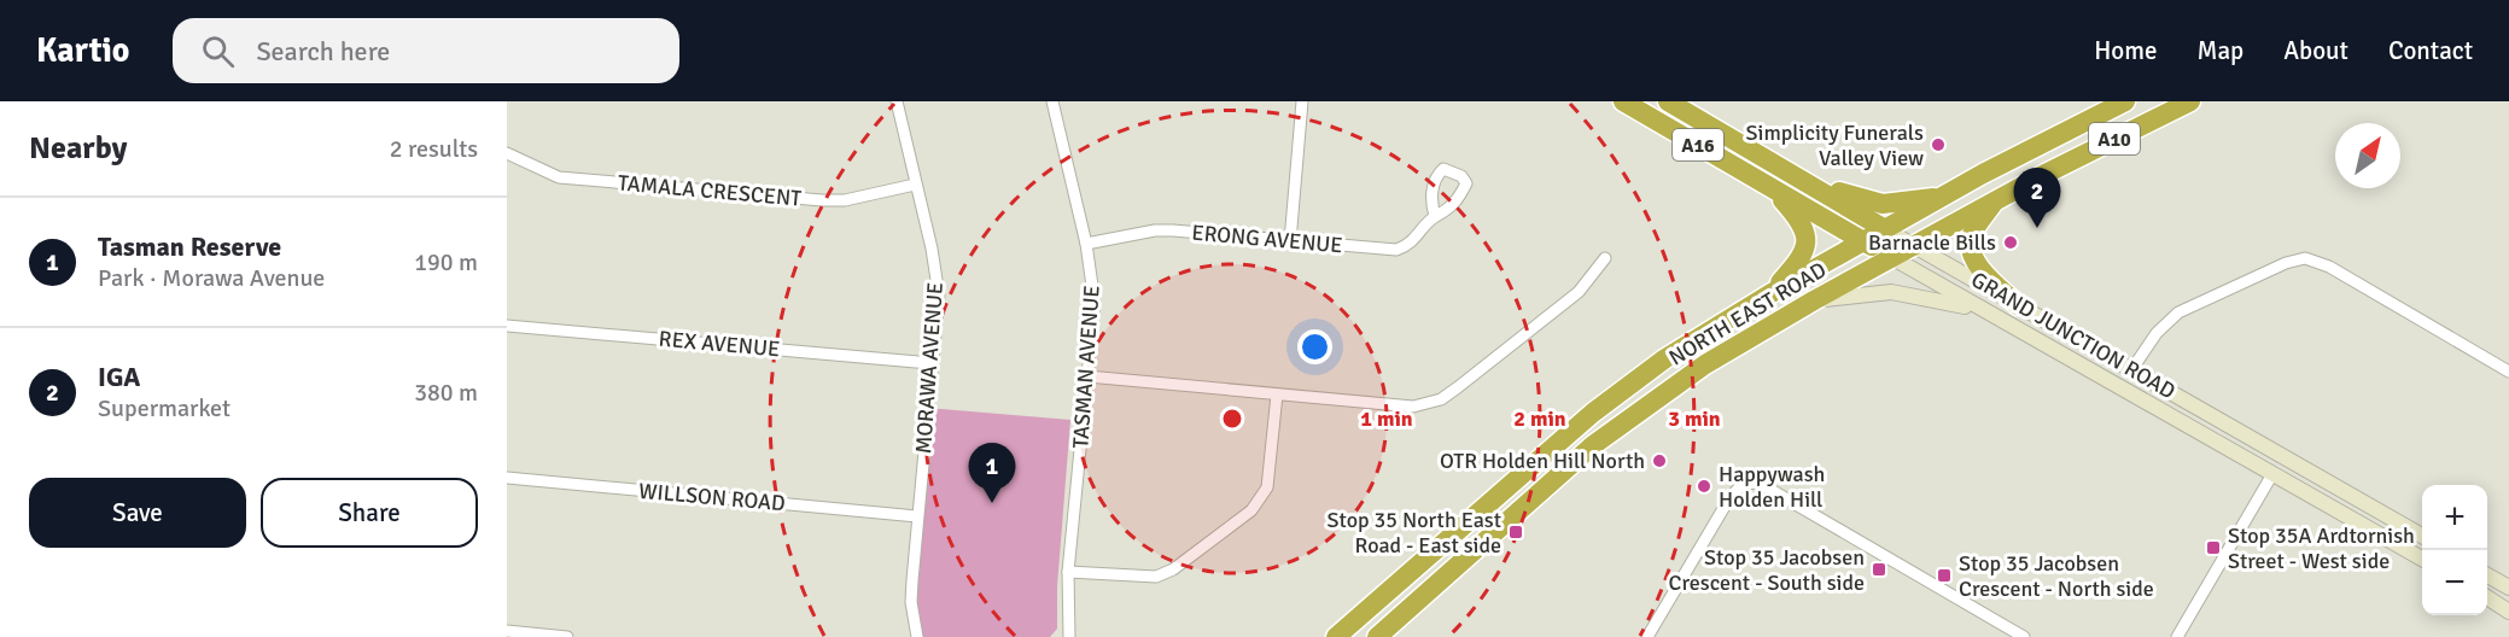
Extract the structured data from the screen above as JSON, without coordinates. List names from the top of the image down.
{
  "streets": {
    "highway": [
      "A10",
      "A16",
      "NORTH EAST ROAD",
      "GRAND JUNCTION ROAD"
    ],
    "street": [
      "TAMALA CRESCENT",
      "ERONG AVENUE",
      "REX AVENUE",
      "TASMAN AVENUE",
      "MORAWA AVENUE",
      "WILLSON ROAD"
    ]
  },
  "crossings": [
    ["TAMALA CRESCENT", "MORAWA AVENUE"],
    ["ERONG AVENUE", "TASMAN AVENUE"],
    ["NORTH EAST ROAD", "GRAND JUNCTION ROAD"],
    ["REX AVENUE", "MORAWA AVENUE"],
    ["MORAWA AVENUE", "WILLSON ROAD"]
  ],
  "places": {
    "other": [
      "Simplicity Funerals Valley View",
      "Barnacle Bills",
      "OTR Holden Hill North",
      "Happywash Holden Hill"
    ],
    "transit": [
      "Stop 35 North East Road - East side",
      "Stop 35A Ardtornish Street - West side",
      "Stop 35 Jacobsen Crescent - South side",
      "Stop 35 Jacobsen Crescent - North side"
    ]
  },
  "north": "top right",
  "page": {
    "header": "Kartio",
    "search": "Search here",
    "nav": [
      "Home",
      "Map",
      "About",
      "Contact"
    ],
    "heading": ["Nearby", "2 results"],
    "pins": ["2", "1"],
    "list": [
      {
        "mark": "1",
        "name": "Tasman Reserve",
        "note": "Park · Morawa Avenue",
        "value": "190 m"
      },
      {
        "mark": "2",
        "name": "IGA",
        "note": "Supermarket",
        "value": "380 m"
      }
    ],
    "buttons": ["Save", "Share"],
    "map_buttons": ["+", "−"]
  },
  "rings": ["1 min", "2 min", "3 min"]
}
